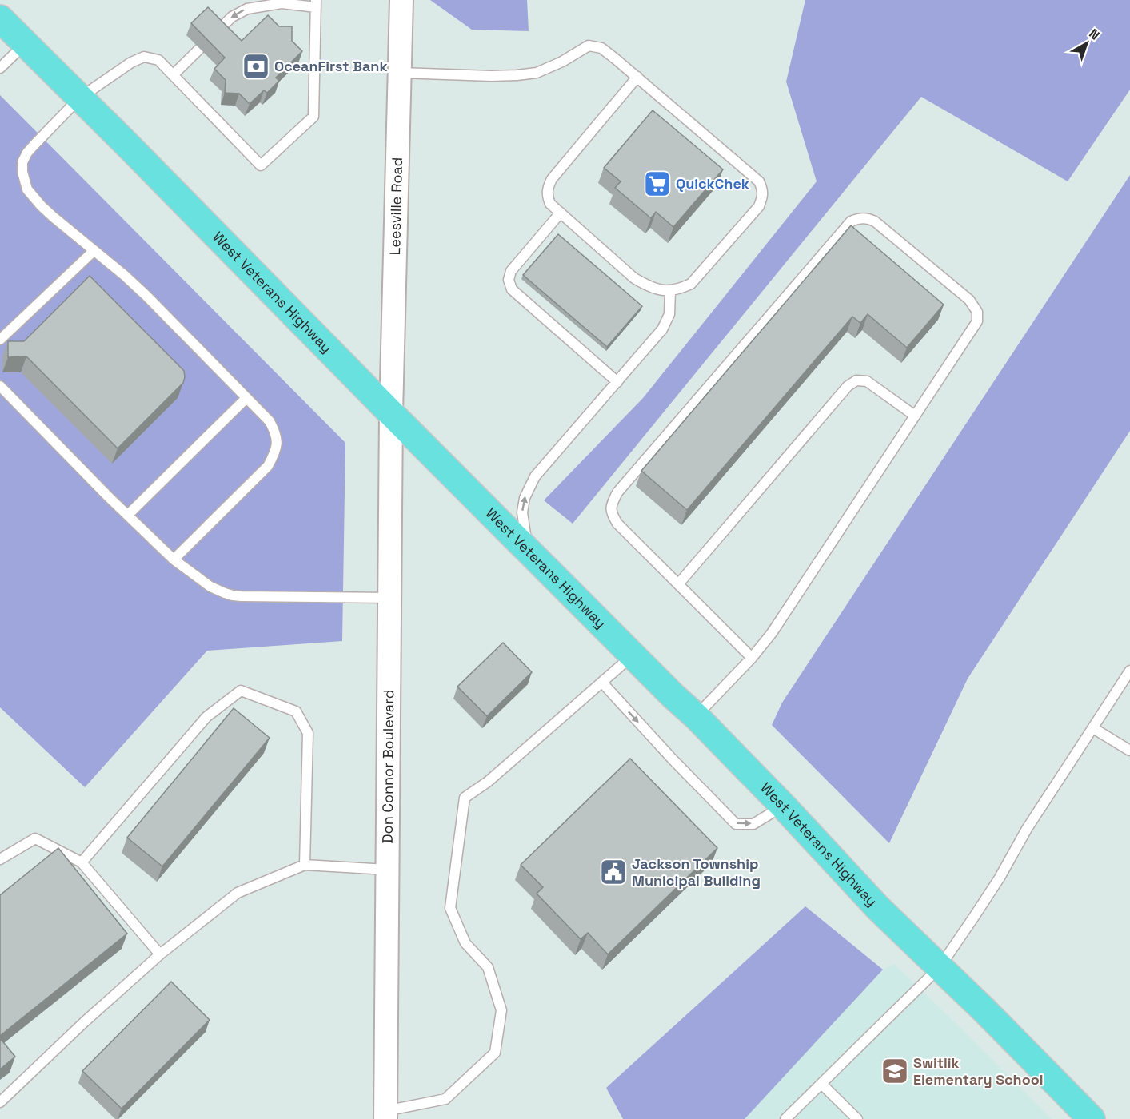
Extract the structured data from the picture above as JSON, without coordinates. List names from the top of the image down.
{
  "streets": {
    "main road": ["West Veterans Highway"],
    "street": ["Leesville Road", "Don Connor Boulevard"]
  },
  "crossings": [
    ["Leesville Road", "West Veterans Highway"],
    ["Leesville Road", "Don Connor Boulevard"],
    ["West Veterans Highway", "Don Connor Boulevard"]
  ],
  "places": {
    "bank": ["OceanFirst Bank"],
    "supermarket": ["QuickChek"],
    "public building": ["Jackson Township Municipal Building"],
    "school or university": ["Switlik Elementary School"]
  },
  "north": "top right"
}
